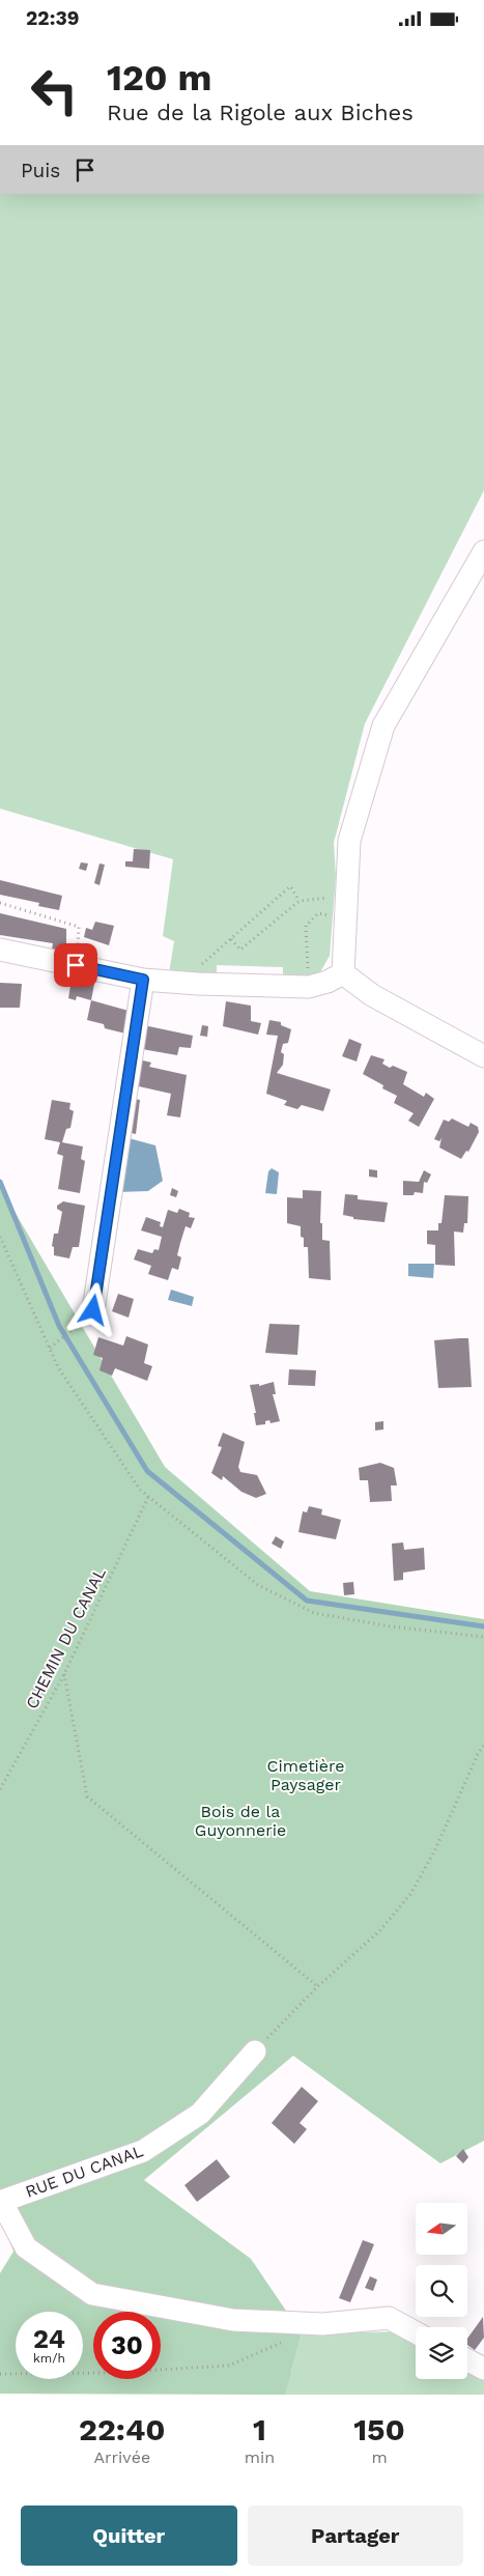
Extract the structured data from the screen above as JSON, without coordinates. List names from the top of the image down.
{
  "streets": {
    "street": ["RUE DU CANAL"],
    "path": ["CHEMIN DU CANAL"]
  },
  "parks": ["Cimetière Paysager", "Bois de la Guyonnerie"],
  "north": "left",
  "page": {
    "status": "22:39",
    "turn": ["120 m", "Rue de la Rigole aux Biches"],
    "then": "Puis",
    "speed": "24 km/h",
    "limit": "30",
    "eta": [
      "22:40",
      "Arrivée",
      "1",
      "min",
      "150",
      "m"
    ],
    "buttons": ["Quitter", "Partager"]
  }
}
